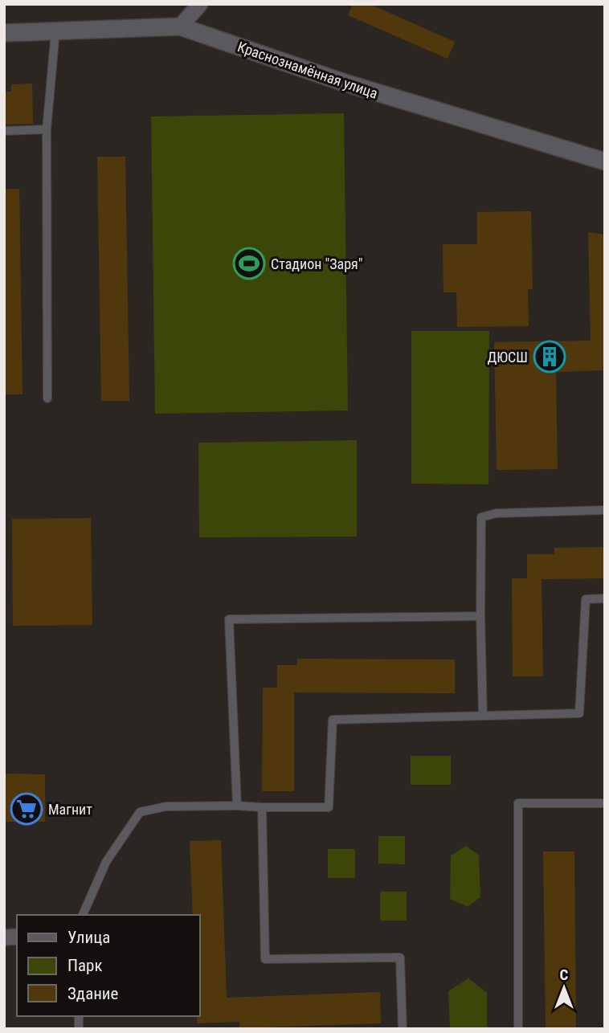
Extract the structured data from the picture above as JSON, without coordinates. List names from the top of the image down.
{
  "streets": {
    "street": ["Краснознамённая улица"]
  },
  "places": {
    "sports": ["Стадион \"Заря\""],
    "building": ["ДЮСШ"],
    "supermarket": ["Магнит"]
  },
  "legend": ["Улица", "Парк", "Здание"],
  "north": "top"
}
